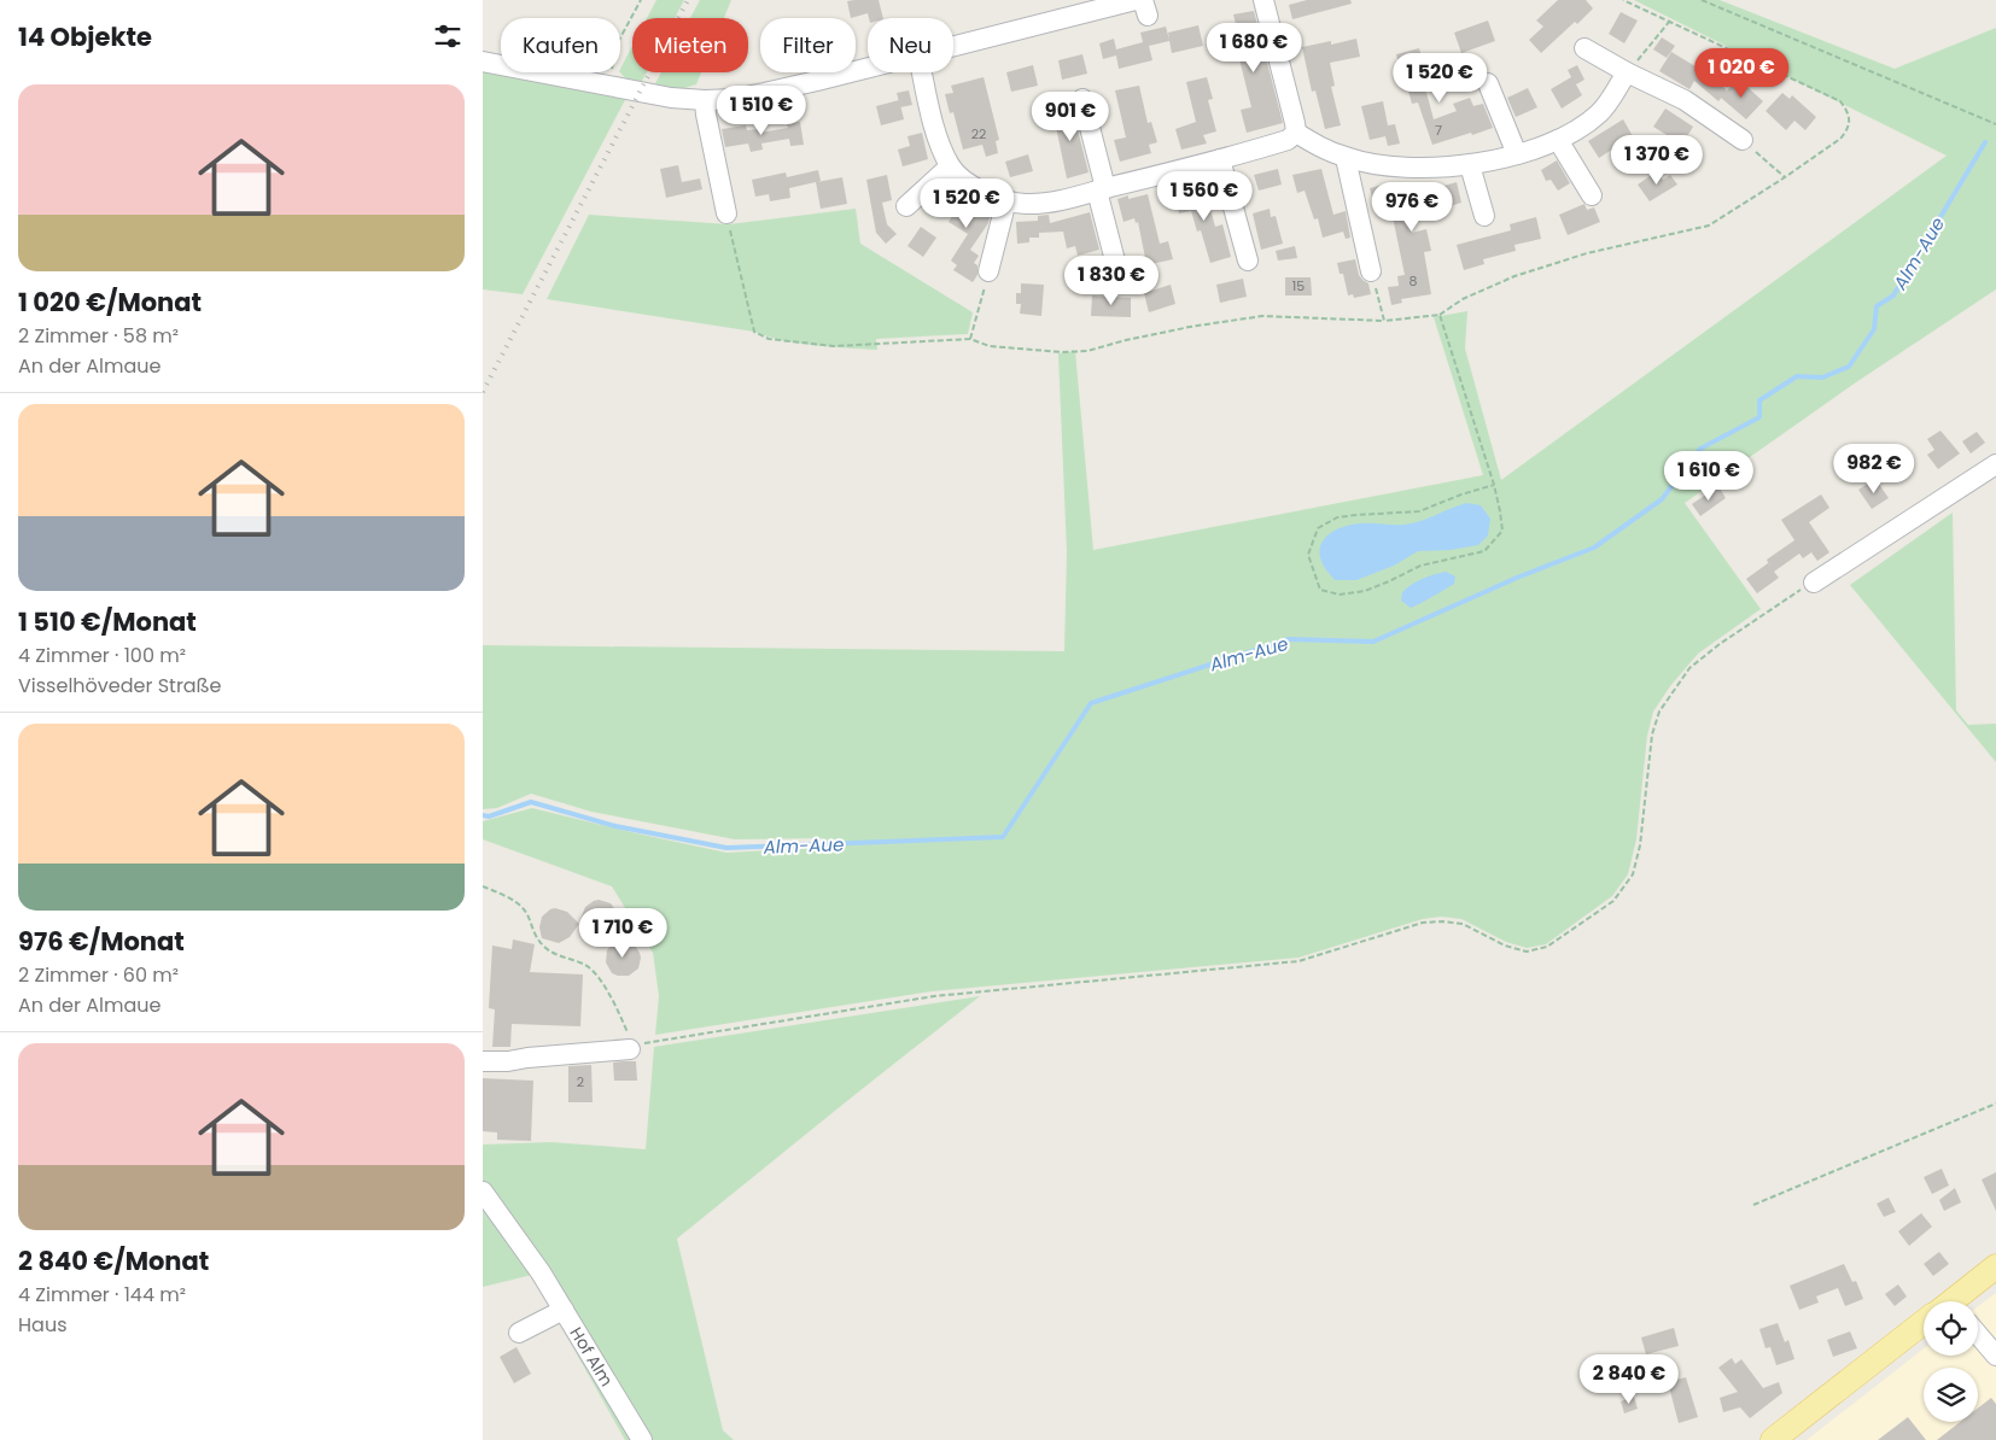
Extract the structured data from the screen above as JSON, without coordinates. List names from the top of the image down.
{
  "streets": {
    "street": ["Hof Alm"]
  },
  "water": ["Alm-Aue"],
  "house_numbers": [
    "7",
    "22",
    "8",
    "15",
    "2"
  ],
  "page": {
    "heading": "14 Objekte",
    "chip": [
      "Kaufen",
      "Mieten",
      "Filter",
      "Neu"
    ],
    "price": [
      "1 680 €",
      "1 020 €",
      "1 520 €",
      "1 510 €",
      "901 €",
      "1 370 €",
      "1 560 €",
      "1 520 €",
      "976 €",
      "1 830 €",
      "982 €",
      "1 610 €",
      "1 710 €",
      "2 840 €"
    ],
    "list": [
      {
        "name": "1 020 €/Monat",
        "note": "2 Zimmer · 58 m² · An der Almaue"
      },
      {
        "name": "1 510 €/Monat",
        "note": "4 Zimmer · 100 m² · Visselhöveder Straße"
      },
      {
        "name": "976 €/Monat",
        "note": "2 Zimmer · 60 m² · An der Almaue"
      },
      {
        "name": "2 840 €/Monat",
        "note": "4 Zimmer · 144 m² · Haus"
      }
    ]
  }
}
